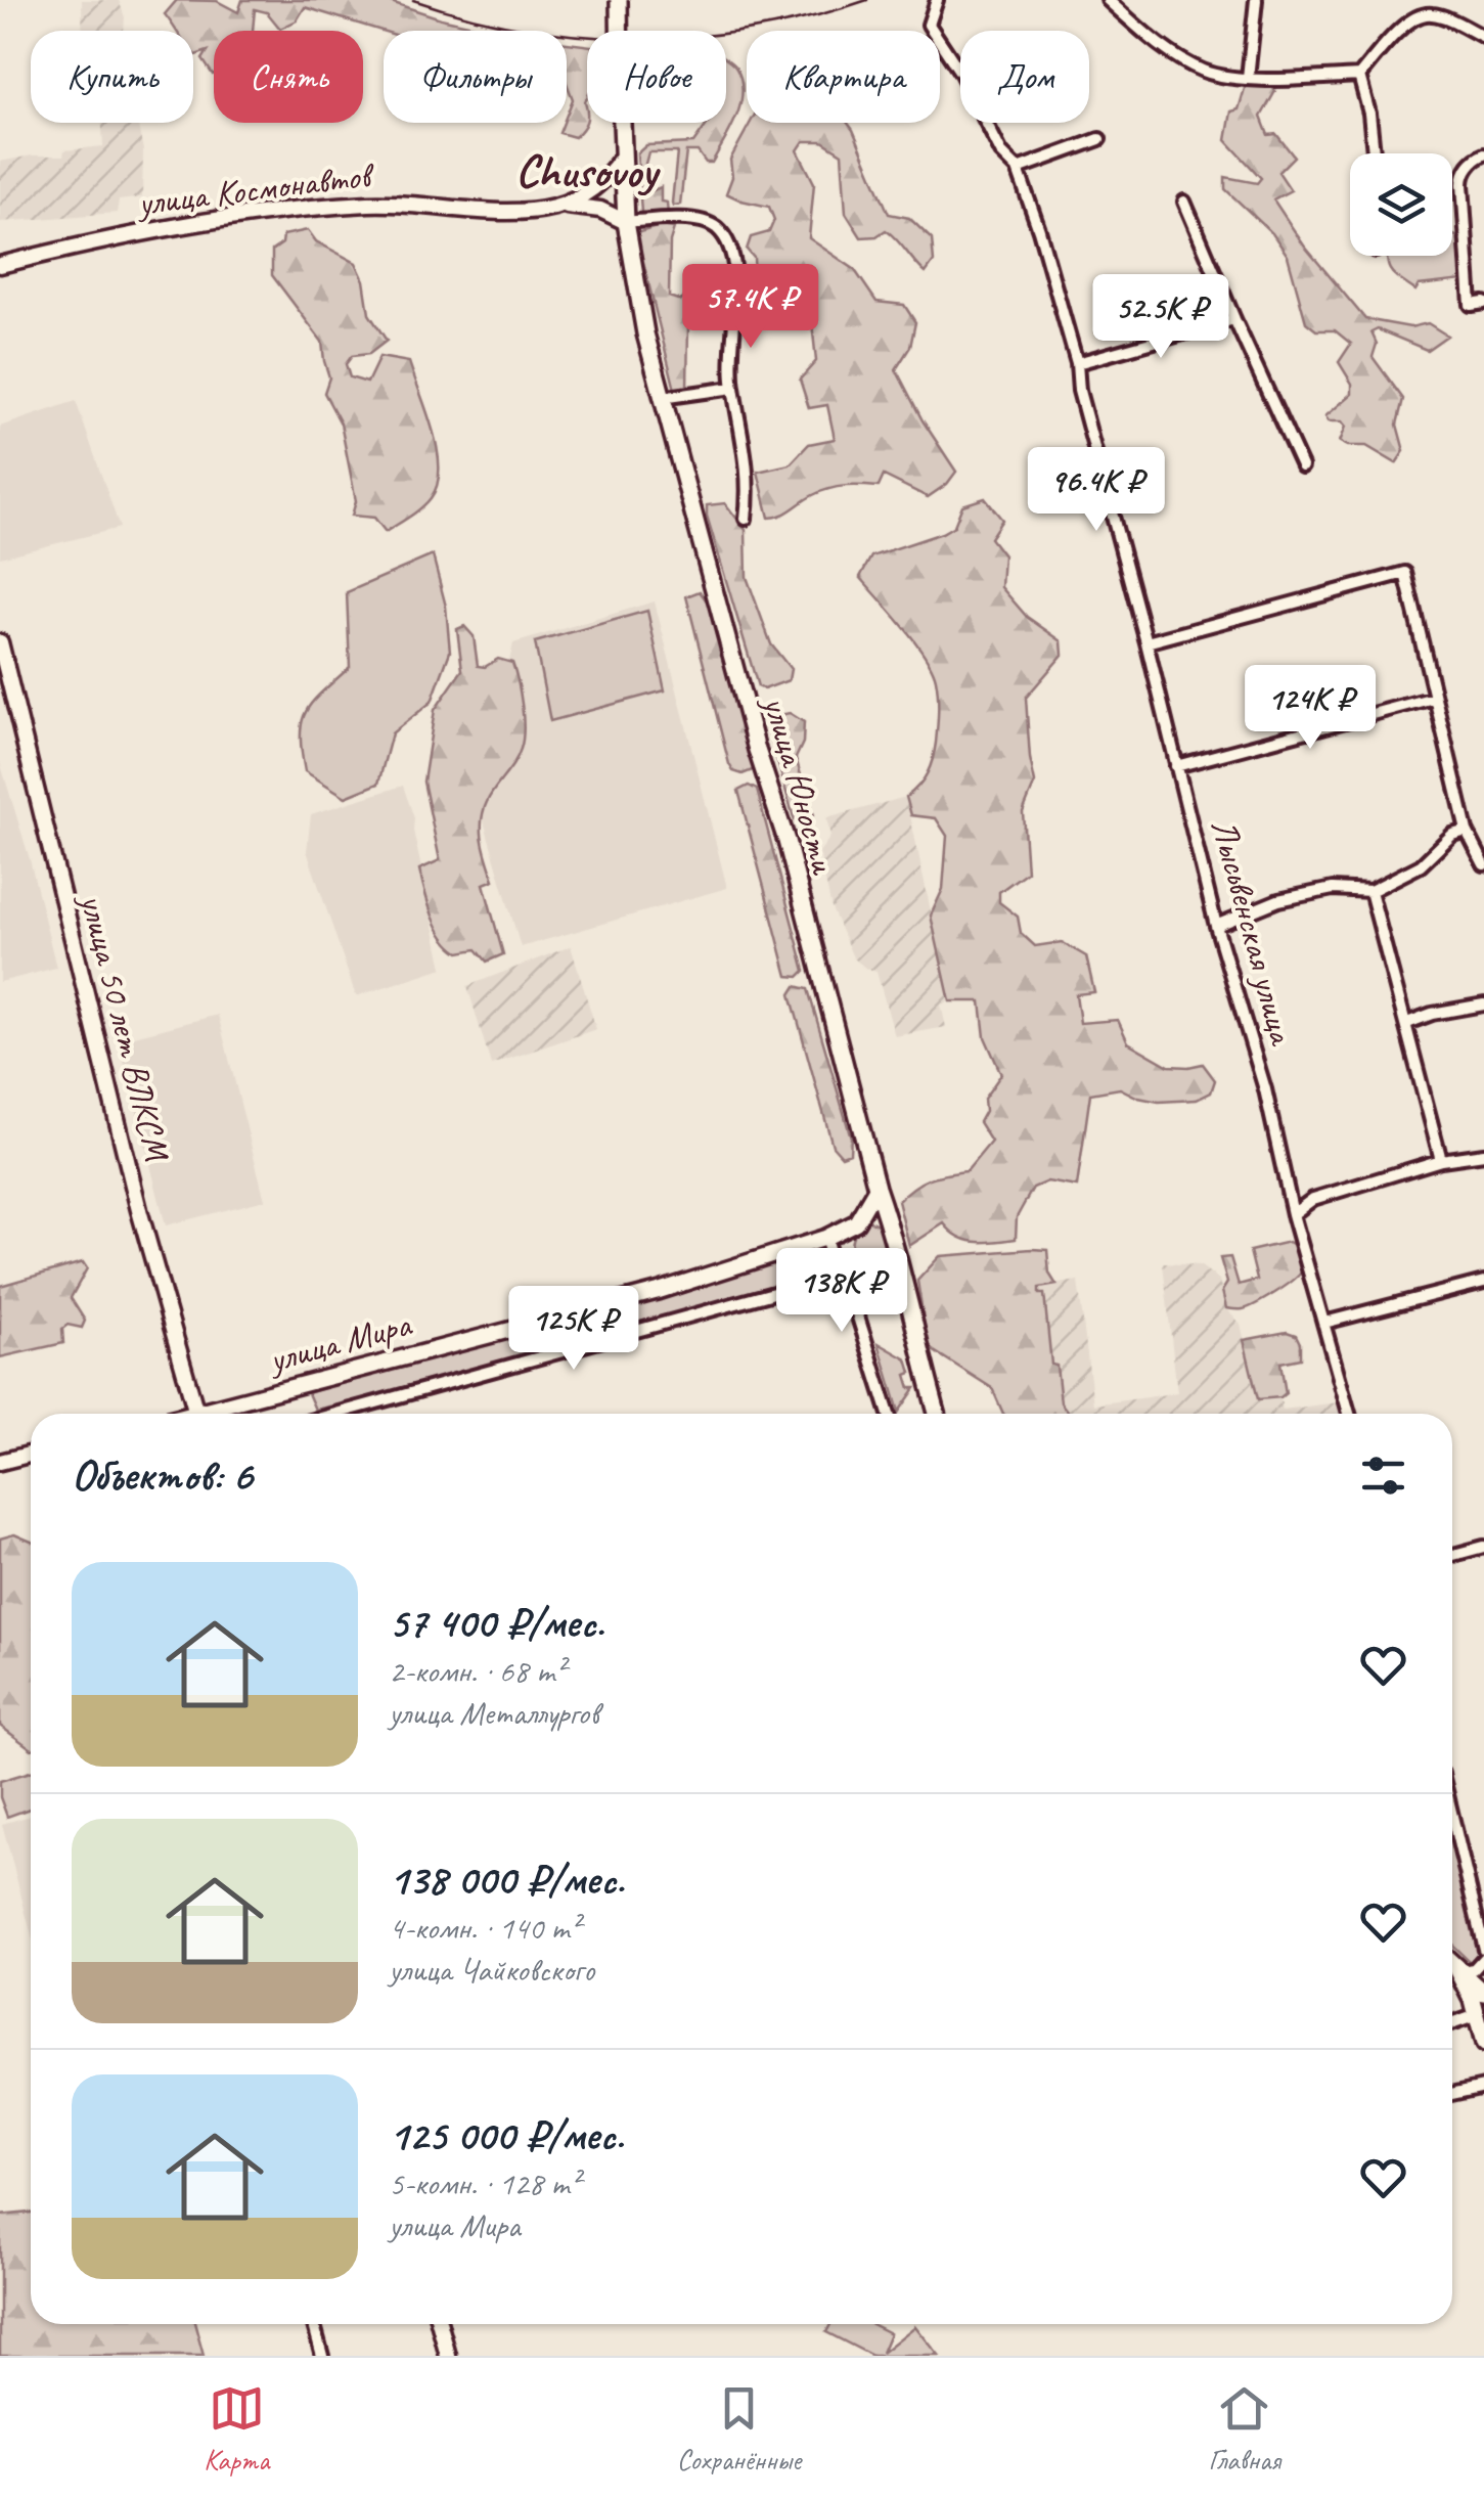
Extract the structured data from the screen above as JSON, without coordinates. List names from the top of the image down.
{
  "streets": {
    "main road": ["улица Юности"],
    "street": [
      "улица Космонавтов",
      "Лысьвенская улица",
      "улица 50 лет ВЛКСМ",
      "улица Мира"
    ]
  },
  "crossings": [
    ["улица Космонавтов", "улица Юности"],
    ["улица Юности", "улица Мира"]
  ],
  "districts": ["Chusovoy"],
  "page": {
    "chip": [
      "Купить",
      "Снять",
      "Фильтры",
      "Новое",
      "Квартира",
      "Дом"
    ],
    "price": [
      "57.4K ₽",
      "52.5K ₽",
      "96.4K ₽",
      "124K ₽",
      "138K ₽",
      "125K ₽"
    ],
    "heading": "Объектов: 6",
    "list": [
      {
        "name": "57 400 ₽/мес.",
        "note": "2-комн. · 68 m² · улица Металлургов"
      },
      {
        "name": "138 000 ₽/мес.",
        "note": "4-комн. · 140 m² · улица Чайковского"
      },
      {
        "name": "125 000 ₽/мес.",
        "note": "5-комн. · 128 m² · улица Мира"
      }
    ],
    "tabs": ["Карта", "Сохранённые", "Главная"]
  }
}
